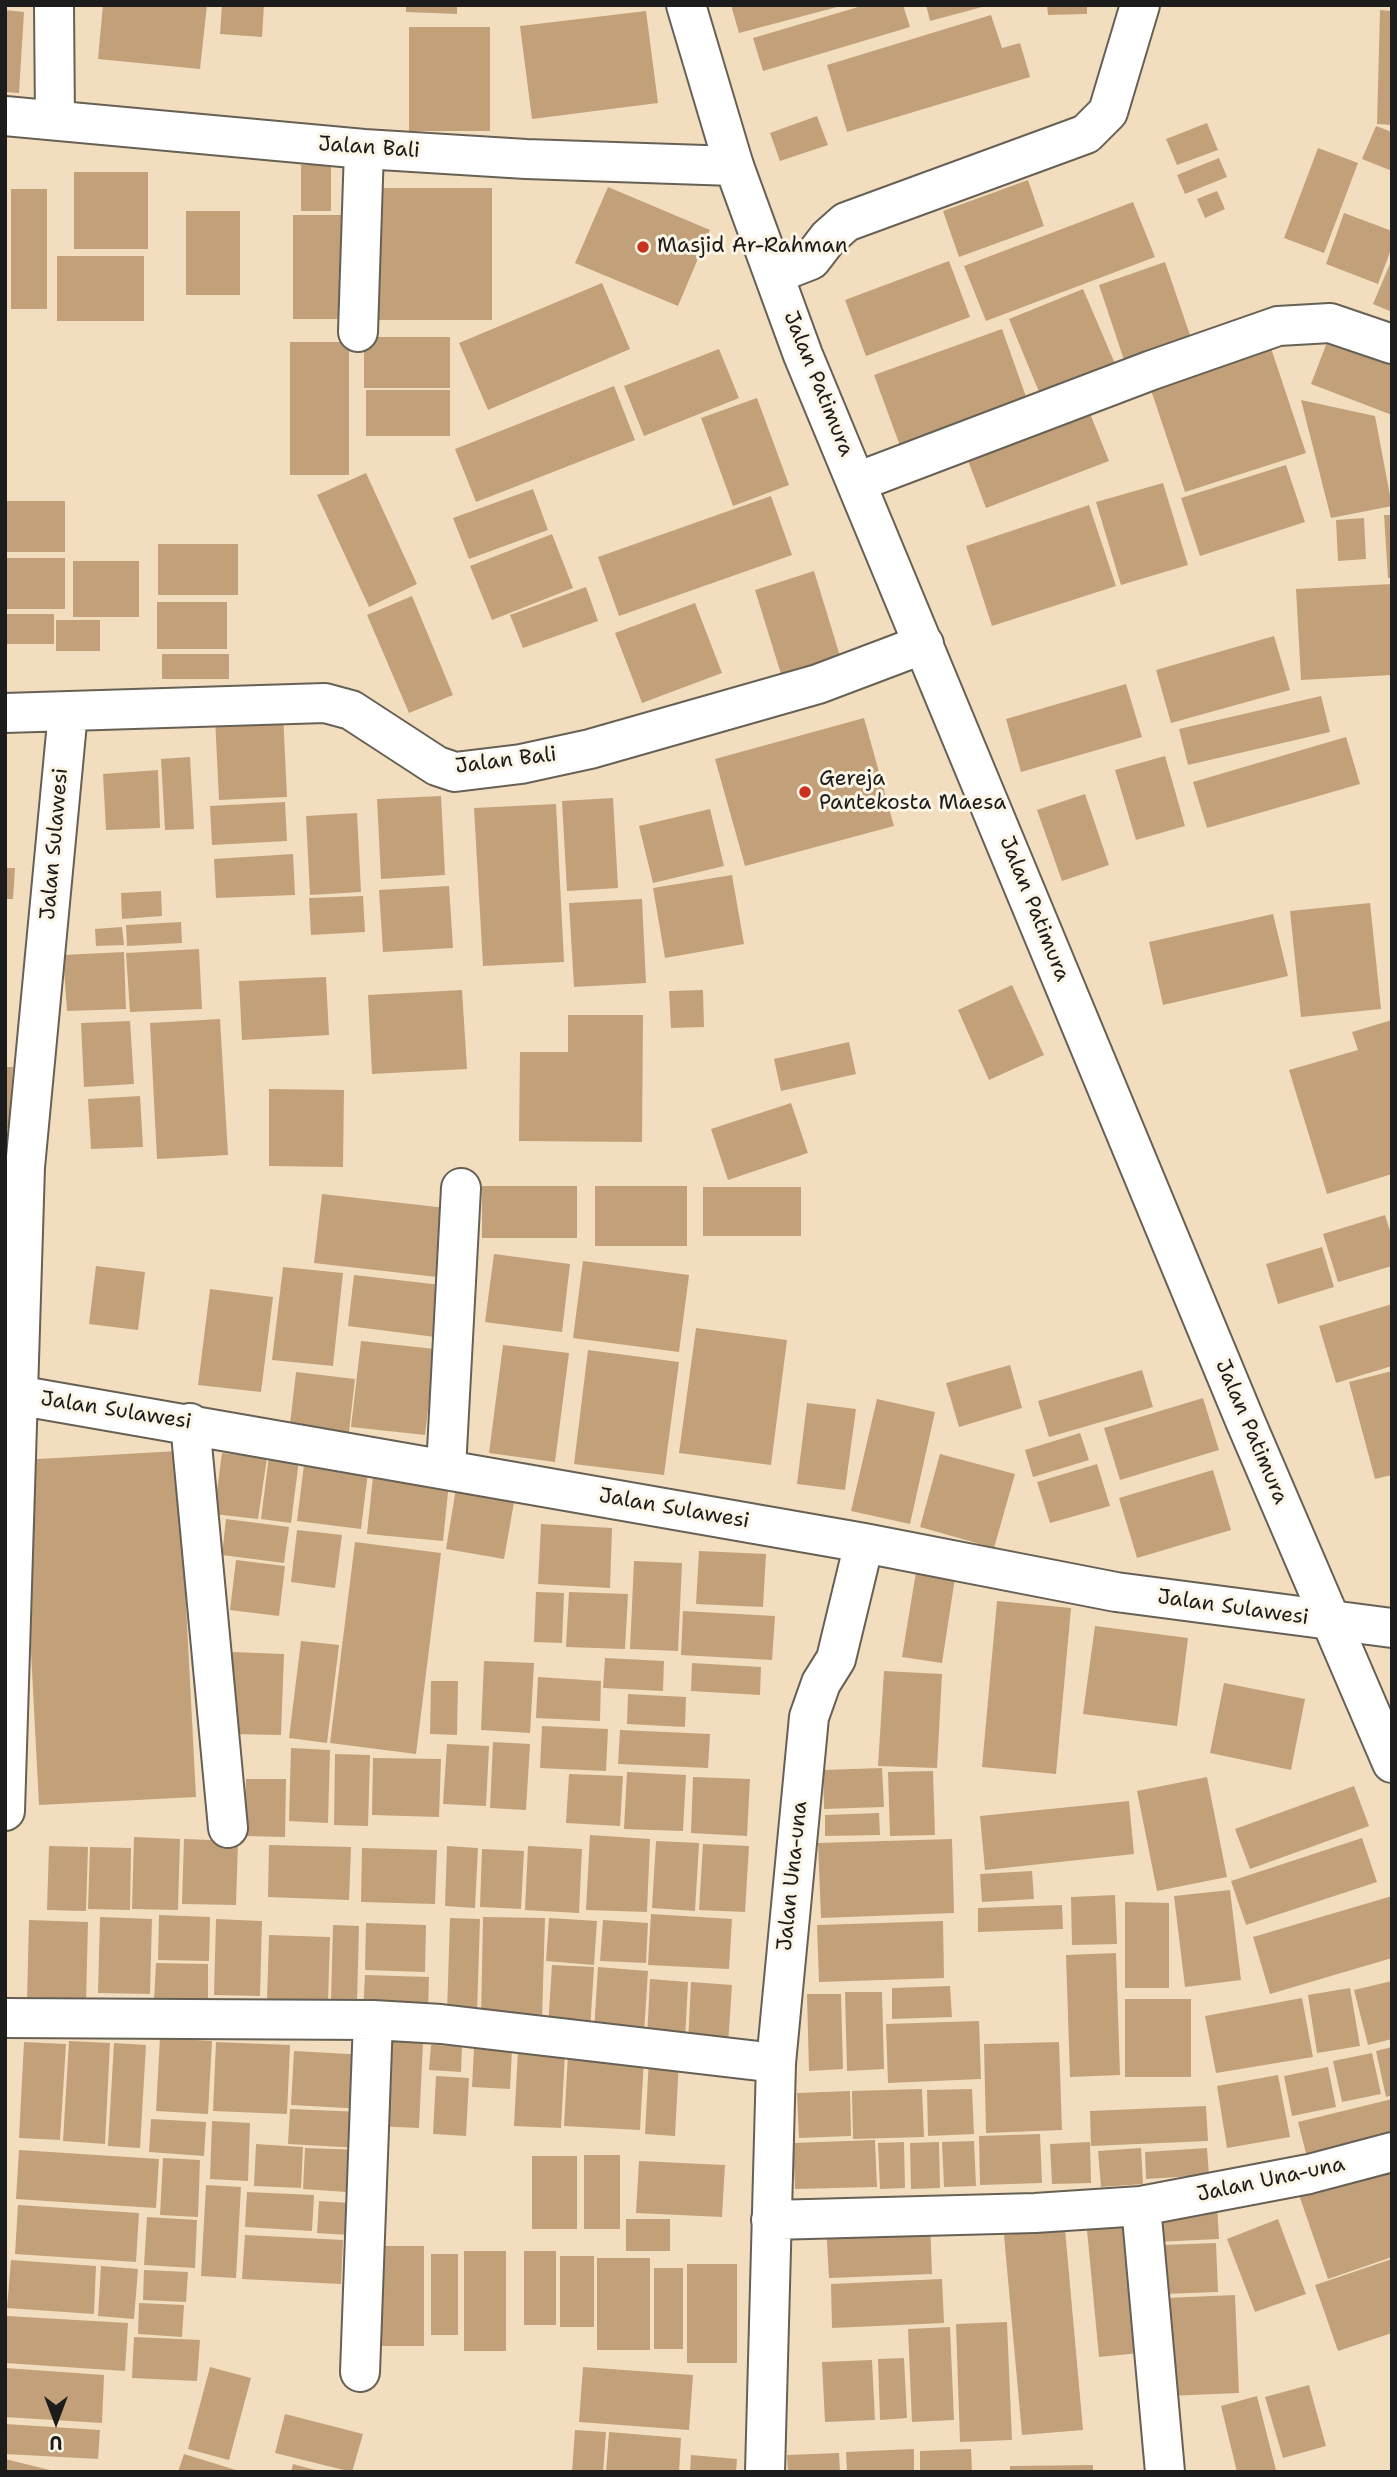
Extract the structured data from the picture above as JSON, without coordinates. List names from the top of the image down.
{
  "streets": {
    "street": [
      "Jalan Bali",
      "Jalan Patimura",
      "Jalan Sulawesi",
      "Jalan Una-una"
    ]
  },
  "crossings": [
    ["Jalan Bali", "Jalan Patimura"],
    ["Jalan Bali", "Jalan Sulawesi"],
    ["Jalan Patimura", "Jalan Sulawesi"],
    ["Jalan Sulawesi", "Jalan Una-una"]
  ],
  "places": ["Masjid Ar-Rahman", "Gereja Pantekosta Maesa"],
  "north": "bottom"
}
